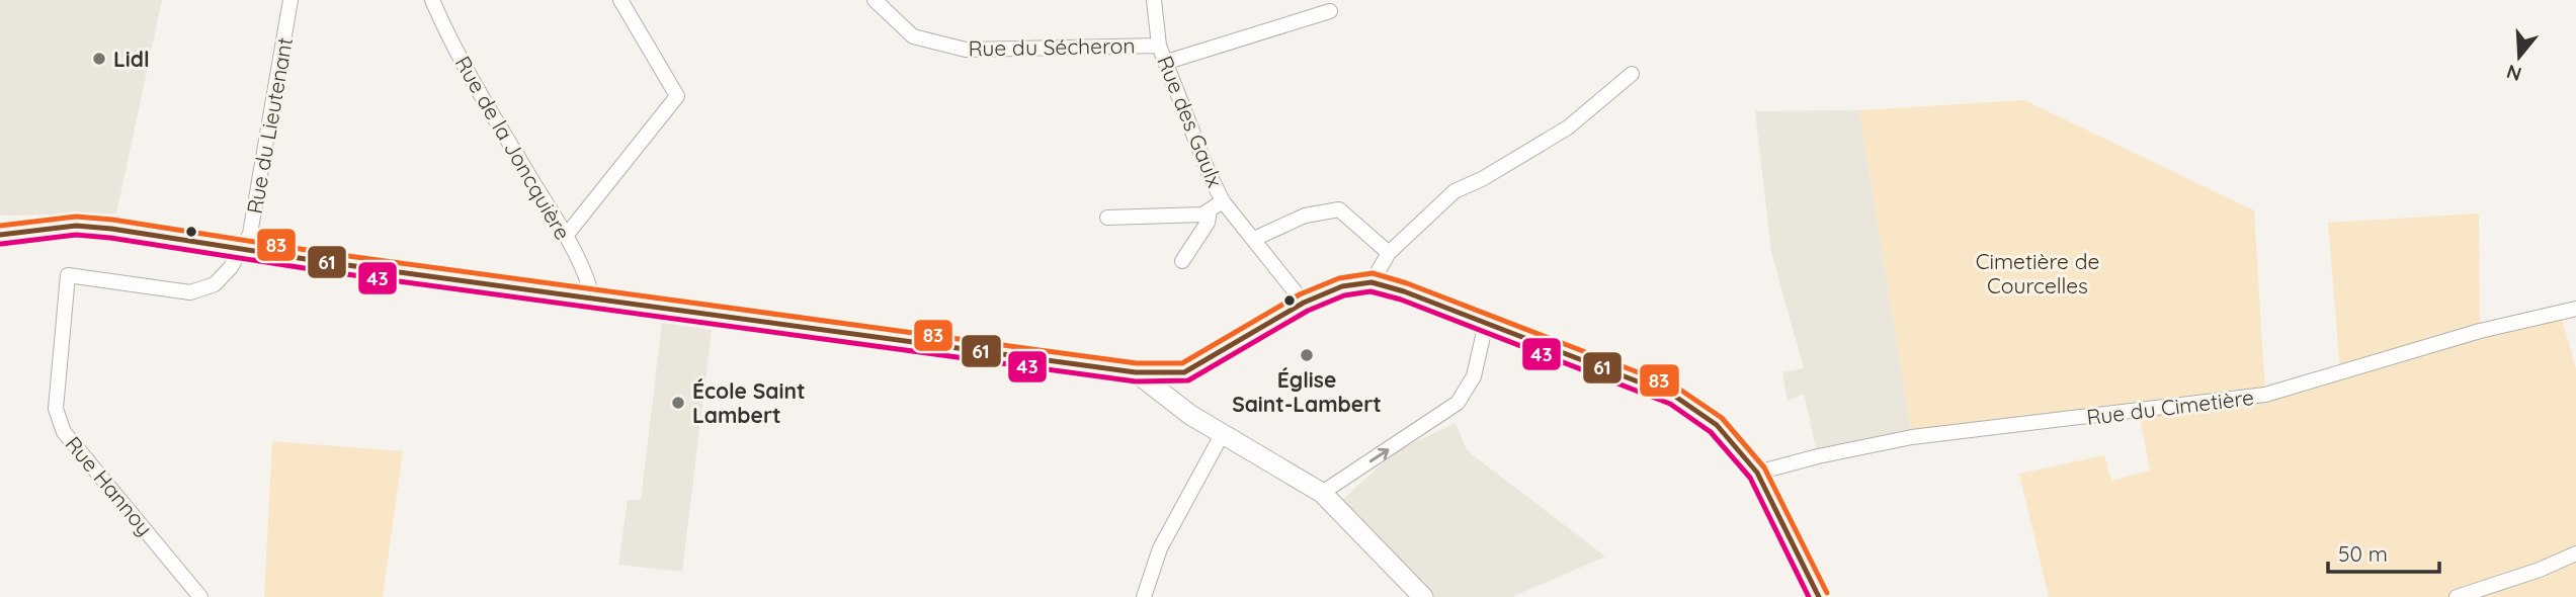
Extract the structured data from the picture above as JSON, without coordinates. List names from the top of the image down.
{
  "streets": {
    "street": [
      "Rue du Sécheron",
      "Rue des Gaulx",
      "Rue du Lieutenant",
      "Rue de la Joncquière",
      "Rue du Cimetière",
      "Rue Hannoy"
    ]
  },
  "crossings": [
    ["Rue du Sécheron", "Rue des Gaulx"],
    ["Rue du Lieutenant", "Rue Hannoy"]
  ],
  "parks": ["Cimetière de Courcelles"],
  "places": ["Lidl", "Église Saint-Lambert", "École Saint Lambert"],
  "lines": ["transit line 83", "transit line 61", "transit line 43"],
  "scale_bar": "50 m",
  "north": "bottom"
}
